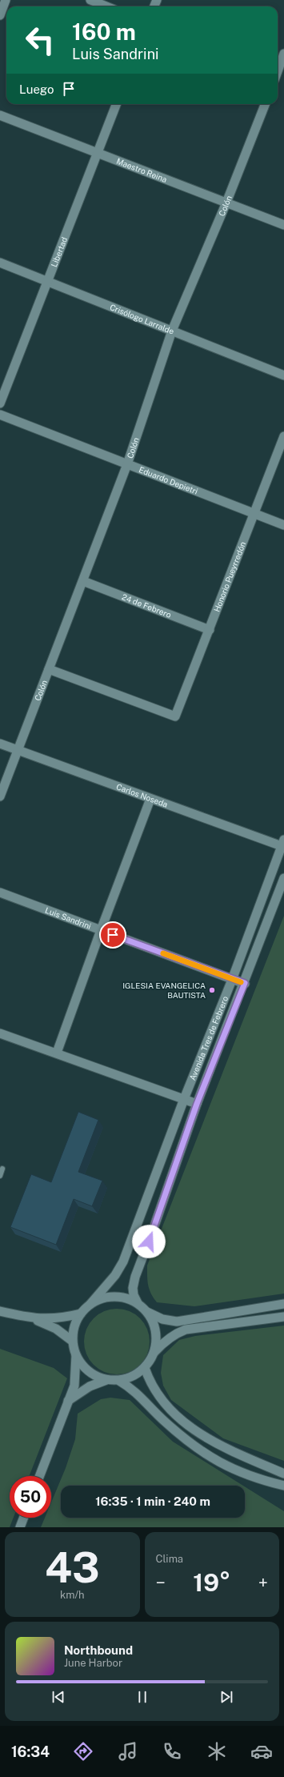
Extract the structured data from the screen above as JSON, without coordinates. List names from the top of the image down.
{
  "streets": {
    "street": [
      "Maestro Reina",
      "Colón",
      "Libertad",
      "Crisólogo Larralde",
      "Eduardo Depietri",
      "Honorio Pueyrredón",
      "24 de Febrero",
      "Carlos Noseda",
      "Luis Sandrini",
      "Avenida Tres de Febrero"
    ]
  },
  "crossings": [
    ["Maestro Reina", "Colón"],
    ["Maestro Reina", "Libertad"],
    ["Colón", "Crisólogo Larralde"],
    ["Colón", "Eduardo Depietri"],
    ["Colón", "Honorio Pueyrredón"],
    ["Colón", "24 de Febrero"],
    ["Colón", "Carlos Noseda"],
    ["Libertad", "Crisólogo Larralde"],
    ["Eduardo Depietri", "Honorio Pueyrredón"],
    ["Honorio Pueyrredón", "24 de Febrero"],
    ["Carlos Noseda", "Avenida Tres de Febrero"],
    ["Luis Sandrini", "Avenida Tres de Febrero"]
  ],
  "places": ["IGLESIA EVANGELICA BAUTISTA"],
  "page": {
    "turn": ["160 m", "Luis Sandrini"],
    "then": "Luego",
    "limit": "50",
    "trip": "16:35 · 1 min · 240 m",
    "tile": [
      ["43", "km/h"],
      "Clima"
    ],
    "heat": ["−", "19°", "+"],
    "song": ["Northbound", "June Harbor"],
    "tabs": "16:34"
  }
}
